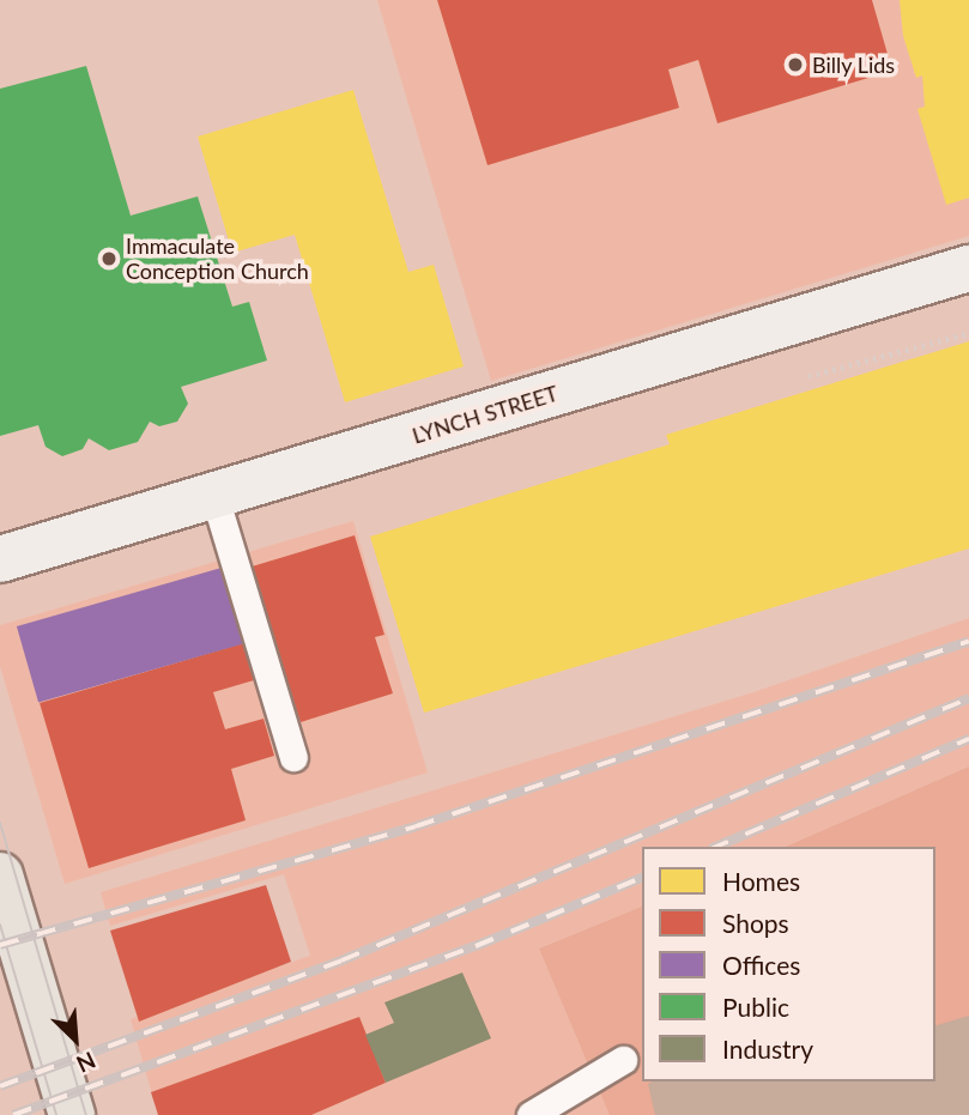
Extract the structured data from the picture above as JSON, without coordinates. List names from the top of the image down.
{
  "streets": {
    "street": ["LYNCH STREET"]
  },
  "places": ["Billy Lids", "Immaculate Conception Church"],
  "legend": [
    "Homes",
    "Shops",
    "Offices",
    "Public",
    "Industry"
  ],
  "north": "bottom right"
}
